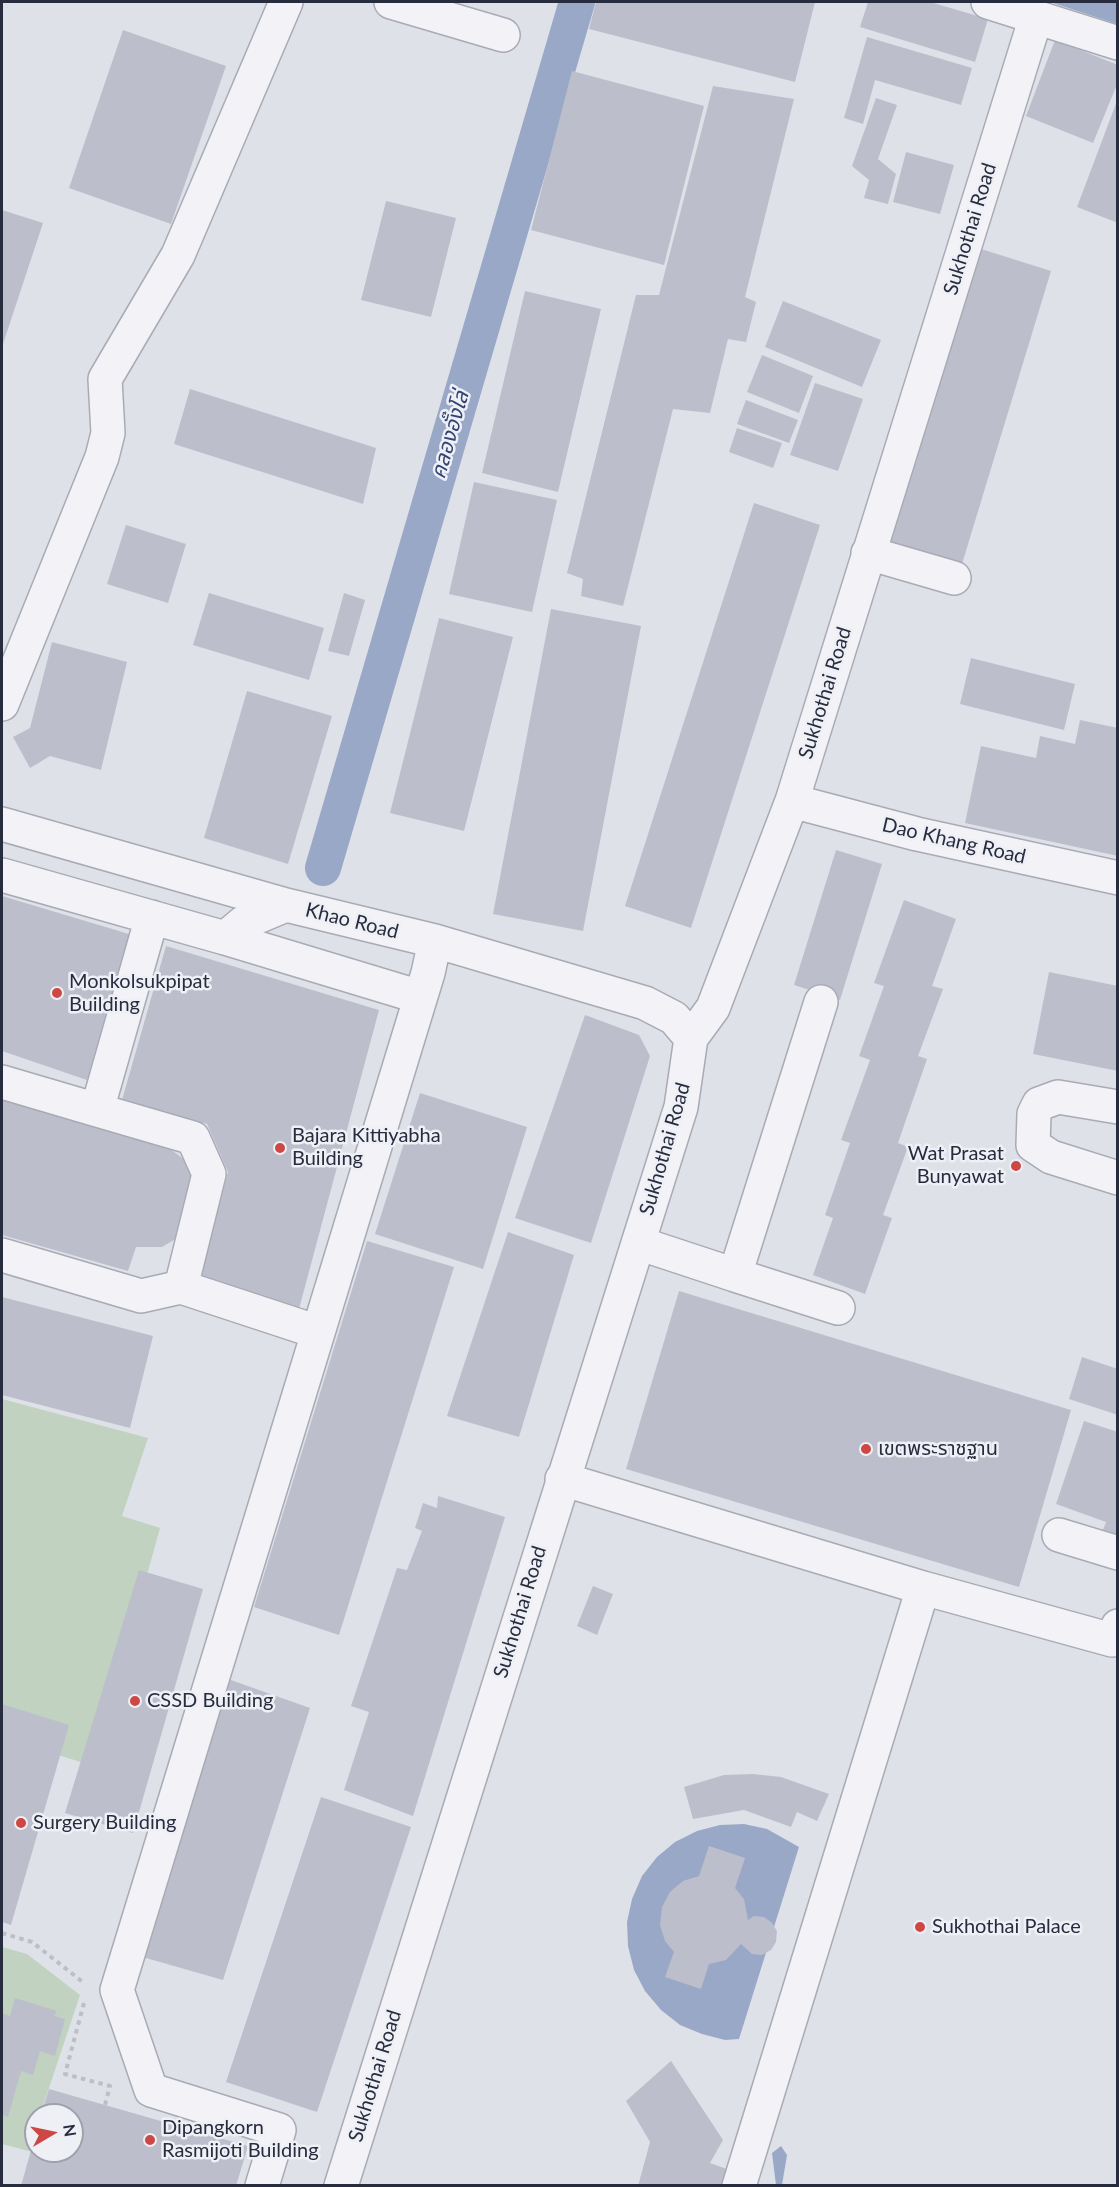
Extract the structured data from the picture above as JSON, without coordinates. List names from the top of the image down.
{
  "streets": {
    "street": ["Sukhothai Road", "Dao Khang Road", "Khao Road"]
  },
  "crossings": [
    ["Sukhothai Road", "Dao Khang Road"],
    ["Sukhothai Road", "Khao Road"]
  ],
  "water": ["คลองอั๊งโล่"],
  "places": [
    "Monkolsukpipat Building",
    "Bajara Kittiyabha Building",
    "Wat Prasat Bunyawat",
    "เขตพระราชฐาน",
    "CSSD Building",
    "Surgery Building",
    "Sukhothai Palace",
    "Dipangkorn Rasmijoti Building"
  ],
  "north": "right"
}
